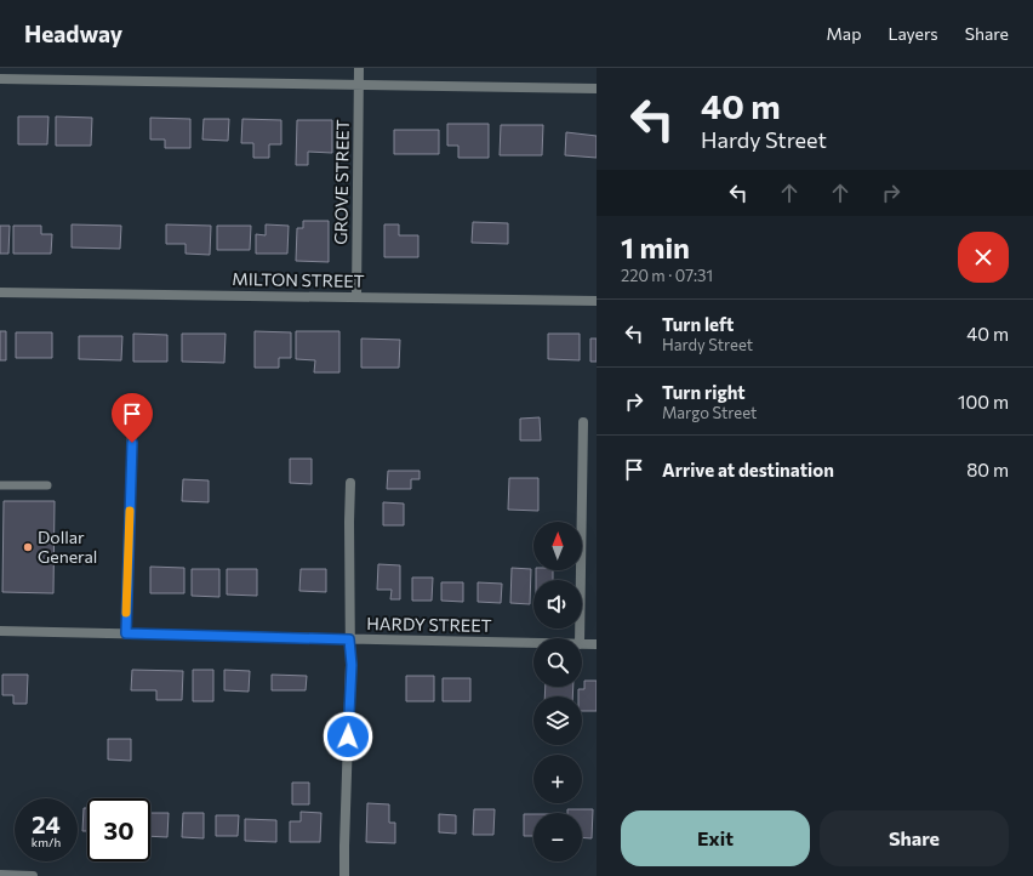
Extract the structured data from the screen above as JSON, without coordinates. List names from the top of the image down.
{
  "streets": {
    "street": ["GROVE STREET", "MILTON STREET", "HARDY STREET"]
  },
  "crossings": [
    ["GROVE STREET", "MILTON STREET"]
  ],
  "places": ["Dollar General"],
  "north": "top",
  "page": {
    "header": "Headway",
    "nav": ["Map", "Layers", "Share"],
    "turn": ["40 m", "Hardy Street"],
    "heading": ["1 min", "220 m · 07:31"],
    "list": [
      {
        "name": "Turn left",
        "note": "Hardy Street",
        "value": "40 m"
      },
      {
        "name": "Turn right",
        "note": "Margo Street",
        "value": "100 m"
      },
      {
        "name": "Arrive at destination",
        "value": "80 m"
      }
    ],
    "map_buttons": ["+", "−"],
    "speed": "24 km/h",
    "limit": "30",
    "buttons": ["Exit", "Share"]
  }
}
